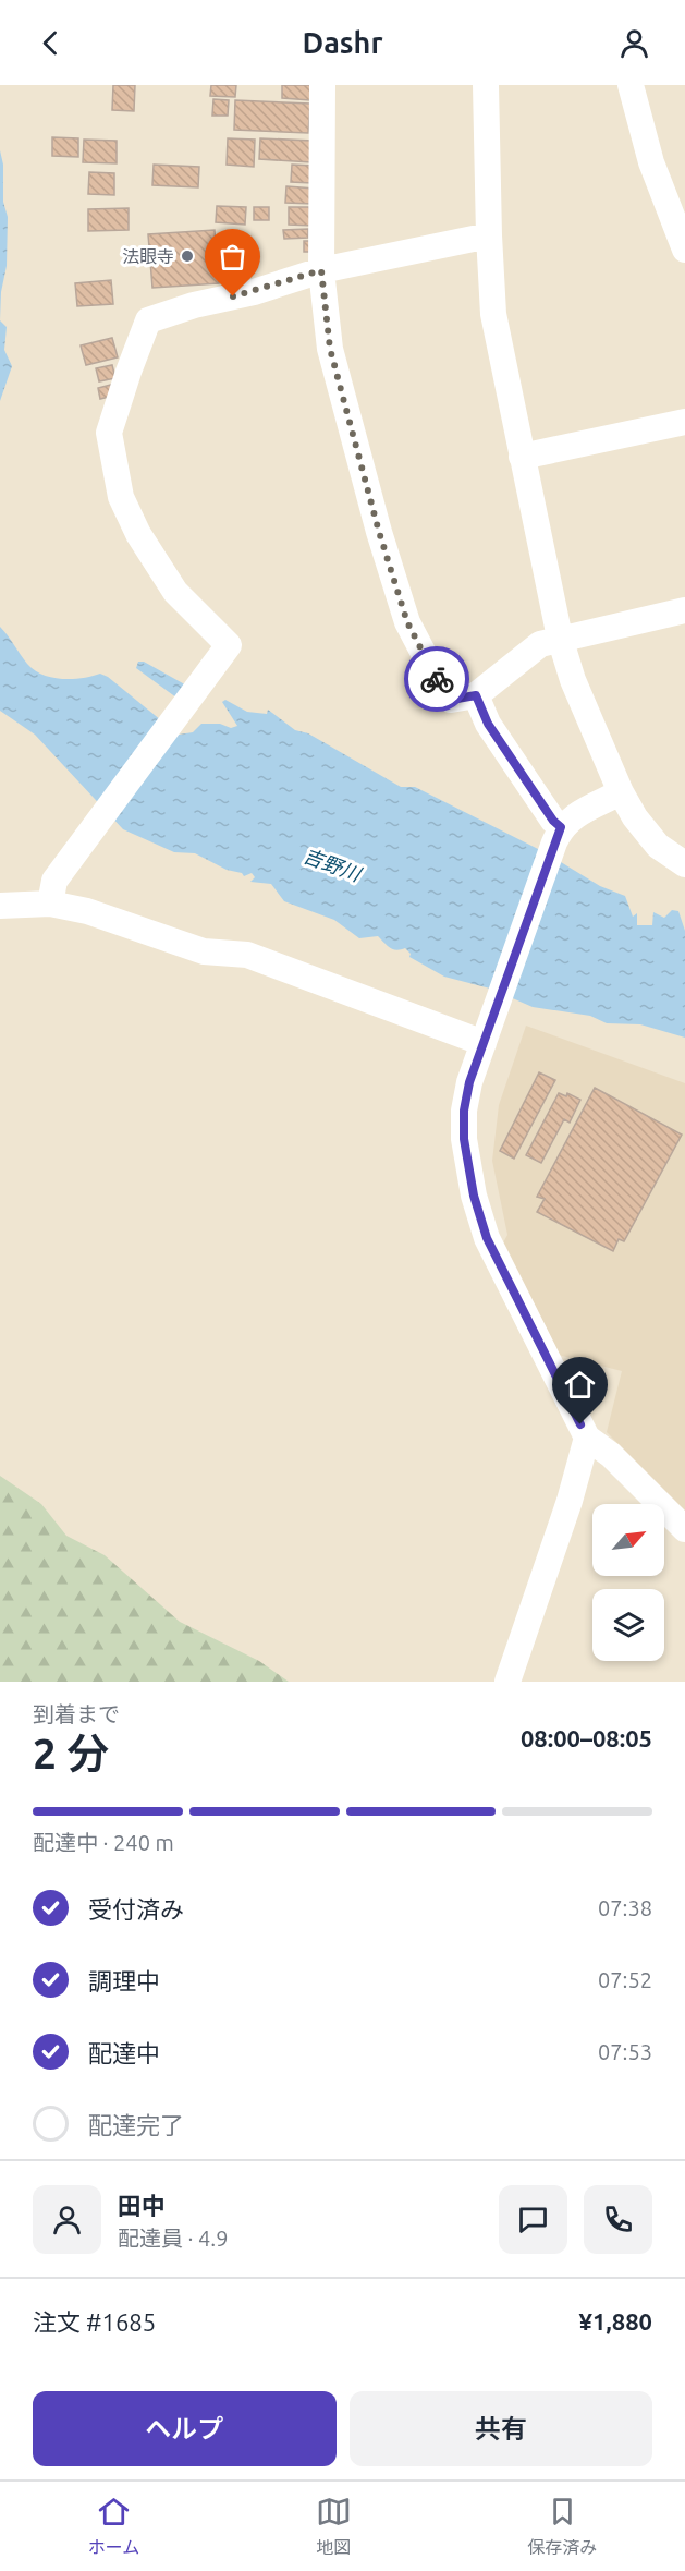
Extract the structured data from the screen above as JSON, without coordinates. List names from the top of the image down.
{
  "water": ["吉野川"],
  "places": ["法眼寺"],
  "north": "top right",
  "page": {
    "header": "Dashr",
    "heading": ["2 分", "到着まで", "08:00–08:05"],
    "panel": [
      "田中",
      "配達員 · 4.9",
      "注文 #1685",
      "¥1,880"
    ],
    "bar": "配達中 · 240 m",
    "list": [
      ["受付済み", "07:38"],
      ["調理中", "07:52"],
      ["配達中", "07:53"],
      "配達完了"
    ],
    "buttons": ["ヘルプ", "共有"],
    "tabs": ["ホーム", "地図", "保存済み"]
  }
}
